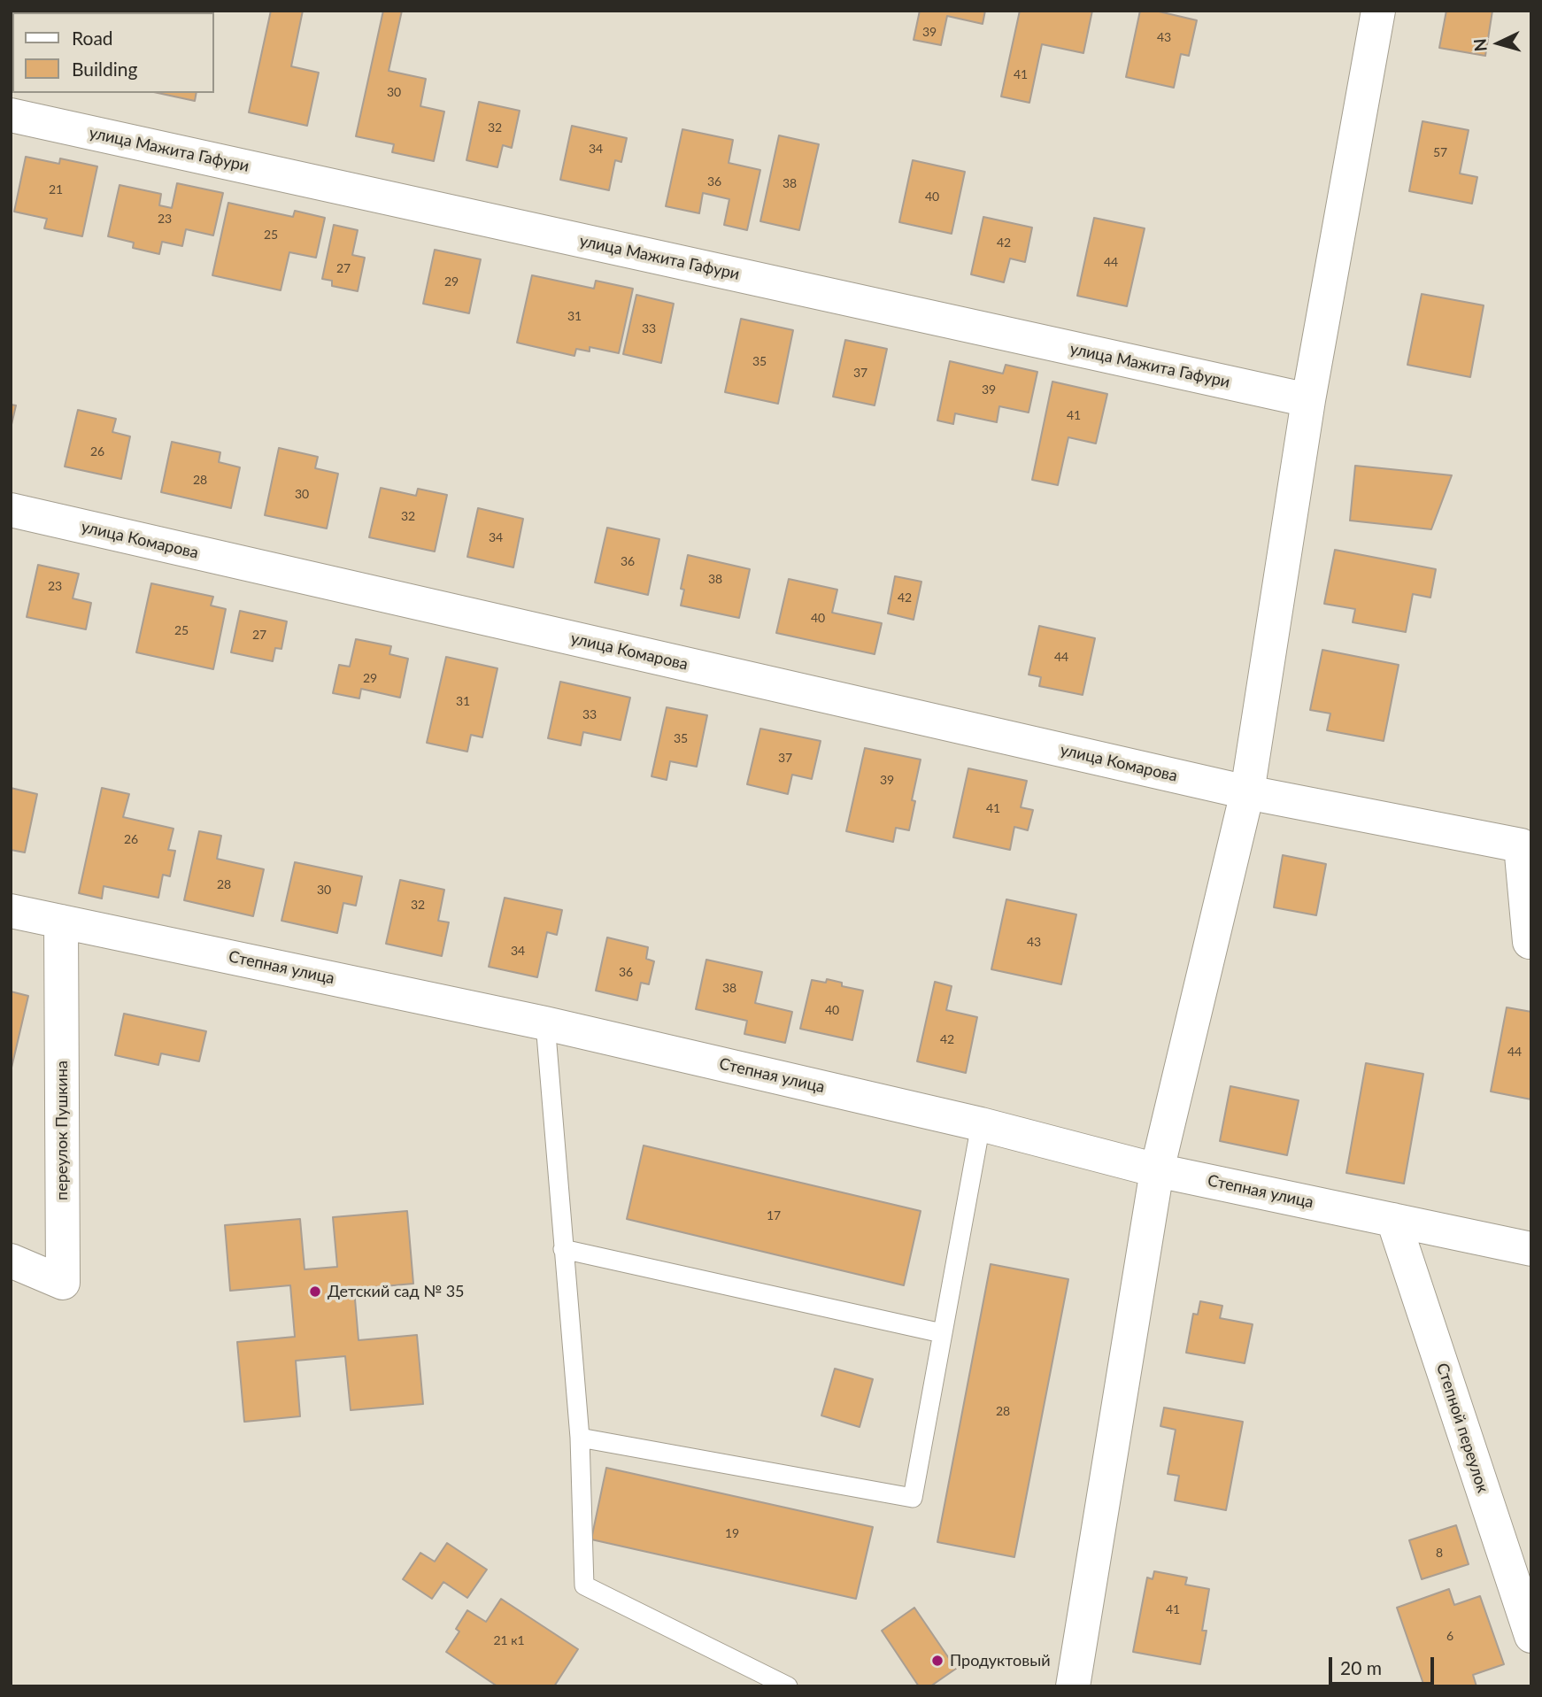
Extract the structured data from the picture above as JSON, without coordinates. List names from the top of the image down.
{
  "streets": {
    "street": [
      "улица Мажита Гафури",
      "улица Комарова",
      "Степная улица",
      "переулок Пушкина",
      "Степной переулок"
    ]
  },
  "crossings": [
    ["Степная улица", "переулок Пушкина"],
    ["Степная улица", "Степной переулок"]
  ],
  "places": ["Детский сад № 35", "Продуктовый"],
  "house_numbers": [
    "39",
    "43",
    "41",
    "30",
    "32",
    "34",
    "57",
    "36",
    "38",
    "21",
    "40",
    "23",
    "25",
    "42",
    "44",
    "27",
    "29",
    "31",
    "33",
    "35",
    "37",
    "39",
    "41",
    "26",
    "28",
    "30",
    "32",
    "34",
    "36",
    "38",
    "23",
    "42",
    "40",
    "25",
    "27",
    "44",
    "29",
    "31",
    "33",
    "35",
    "37",
    "39",
    "41",
    "26",
    "28",
    "30",
    "32",
    "43",
    "34",
    "36",
    "38",
    "40",
    "42",
    "44",
    "17",
    "28",
    "19",
    "8",
    "41",
    "6",
    "21 к1"
  ],
  "legend": ["Road", "Building"],
  "scale_bar": "20 m",
  "north": "left"
}
